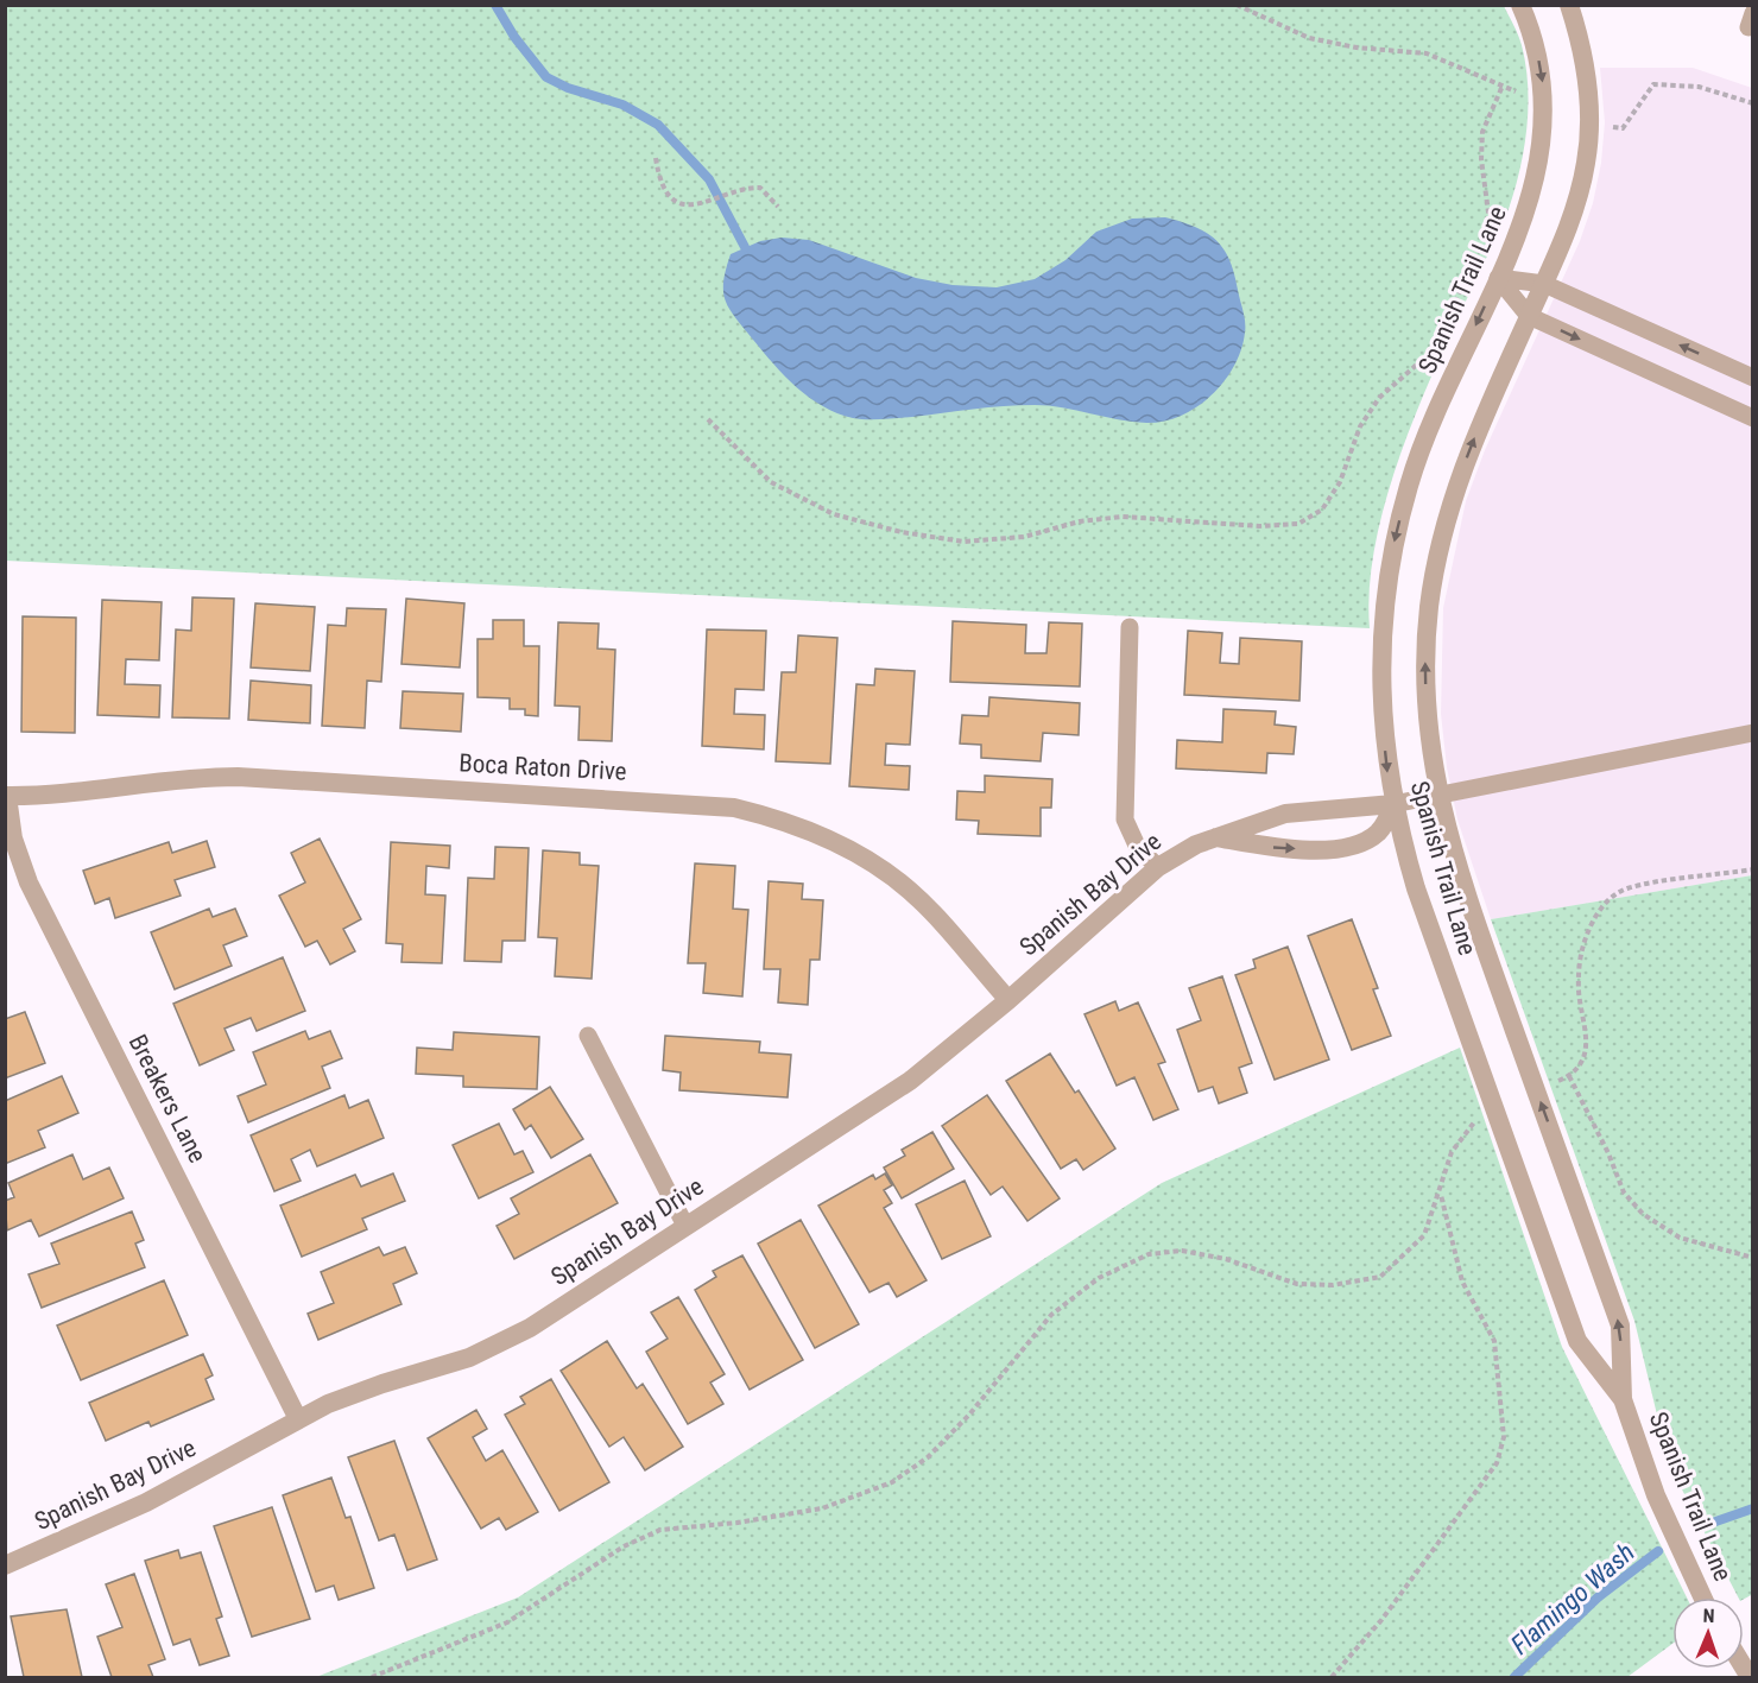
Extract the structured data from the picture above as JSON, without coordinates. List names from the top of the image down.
{
  "streets": {
    "street": [
      "Spanish Trail Lane",
      "Boca Raton Drive",
      "Spanish Bay Drive",
      "Breakers Lane"
    ]
  },
  "crossings": [
    ["Spanish Trail Lane", "Spanish Bay Drive"],
    ["Boca Raton Drive", "Spanish Bay Drive"],
    ["Boca Raton Drive", "Breakers Lane"],
    ["Spanish Bay Drive", "Breakers Lane"]
  ],
  "water": ["Flamingo Wash"],
  "north": "top"
}
